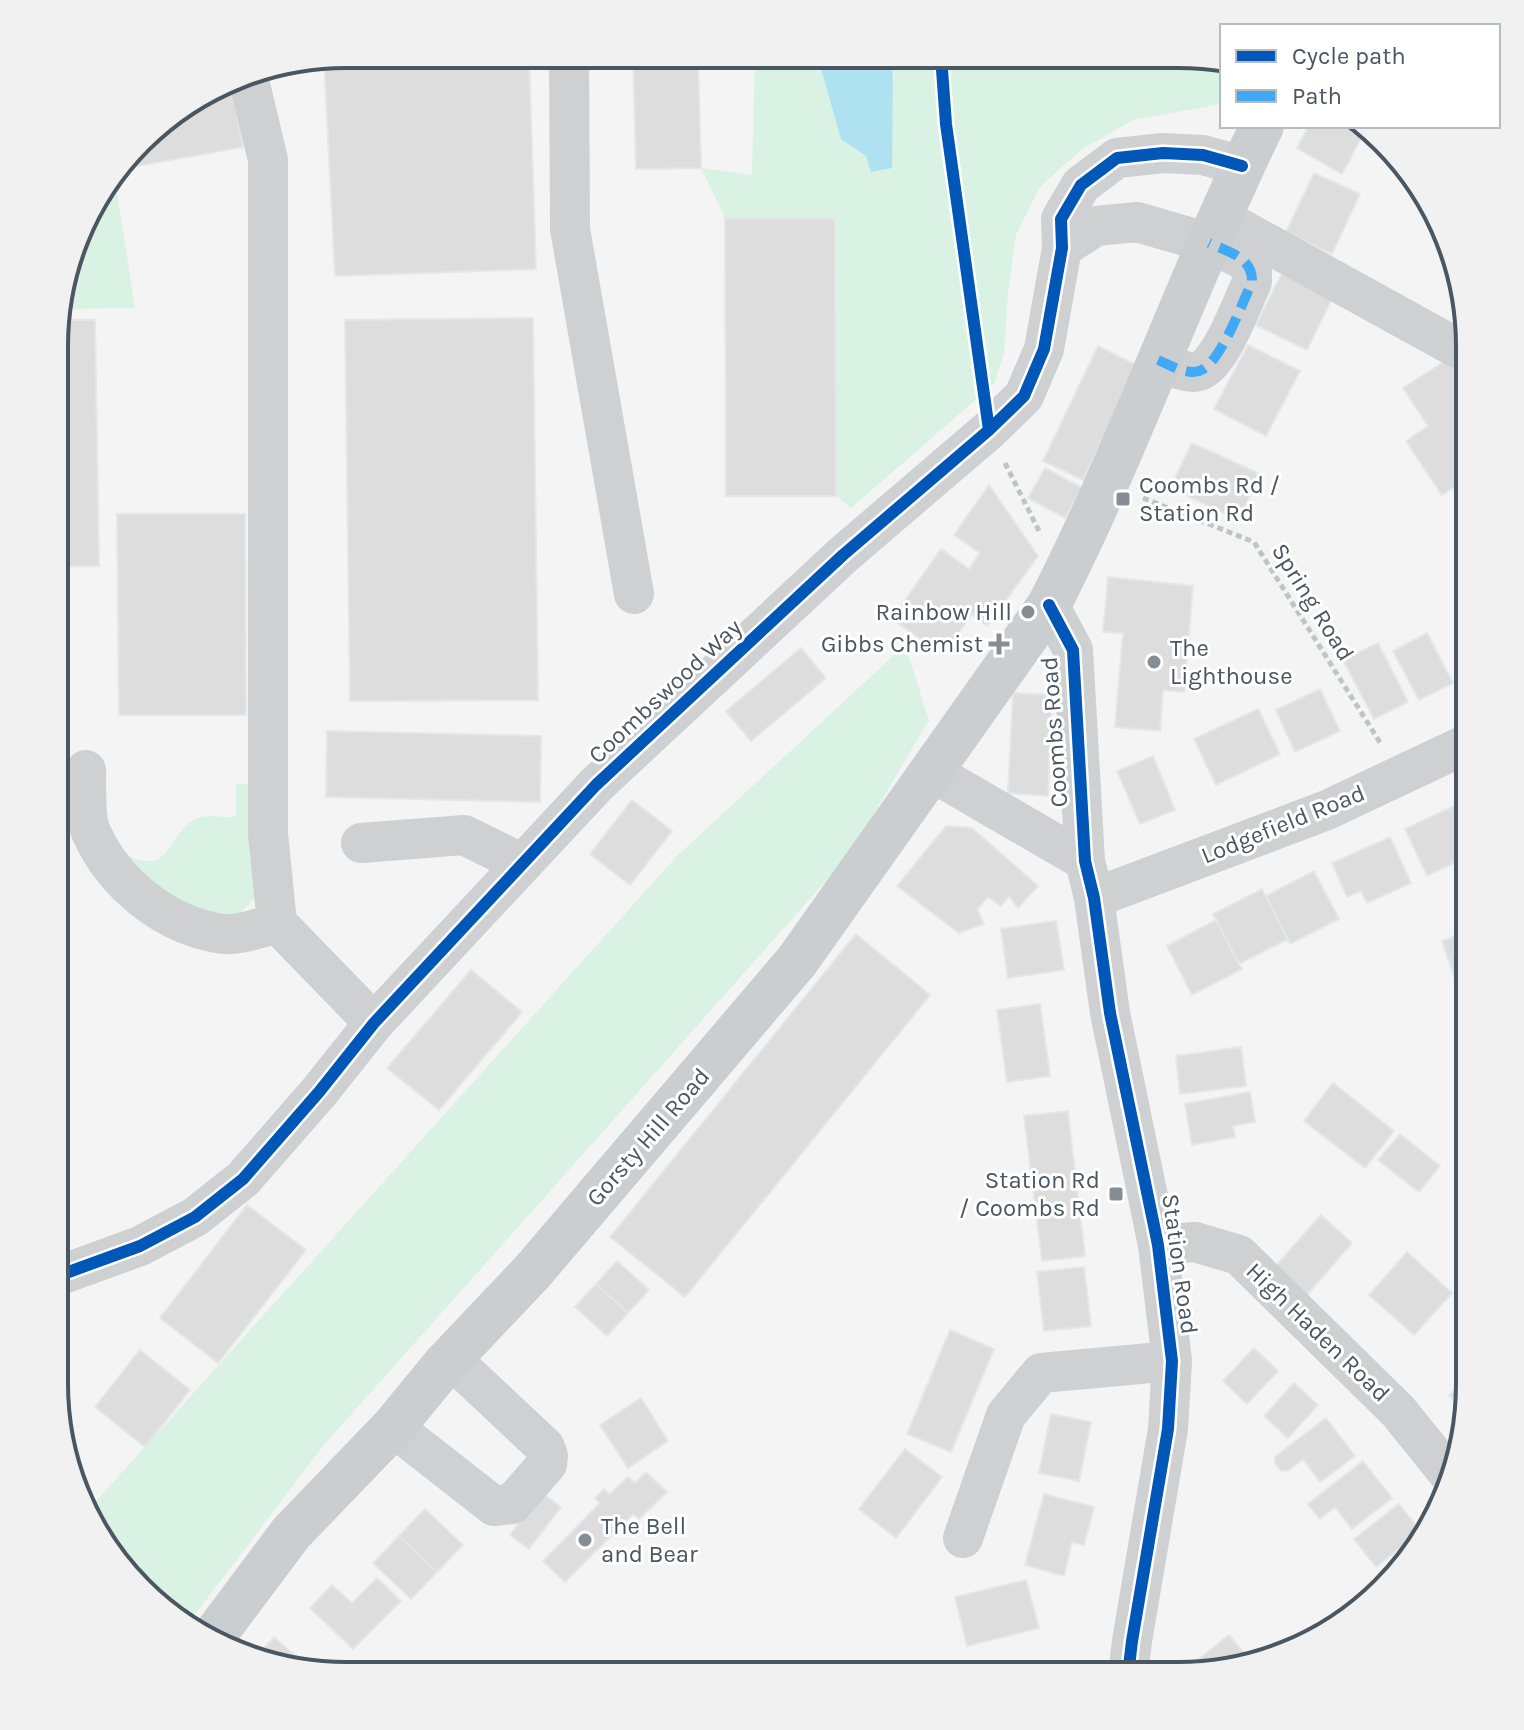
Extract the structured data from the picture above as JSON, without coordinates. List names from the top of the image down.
{
  "streets": {
    "main road": ["Gorsty Hill Road"],
    "street": [
      "Coombswood Way",
      "Coombs Road",
      "Lodgefield Road",
      "Station Road",
      "High Haden Road"
    ],
    "path": ["Spring Road"]
  },
  "crossings": [
    ["Spring Road", "Lodgefield Road"],
    ["Coombs Road", "Lodgefield Road"],
    ["Coombs Road", "Gorsty Hill Road"],
    ["Coombs Road", "Station Road"],
    ["Lodgefield Road", "Station Road"],
    ["Station Road", "High Haden Road"]
  ],
  "places": {
    "transit": ["Coombs Rd / Station Rd", "Station Rd / Coombs Rd"],
    "other": ["Rainbow Hill", "The Lighthouse", "The Bell and Bear"],
    "health": ["Gibbs Chemist"]
  },
  "legend": ["Cycle path", "Path"]
}
